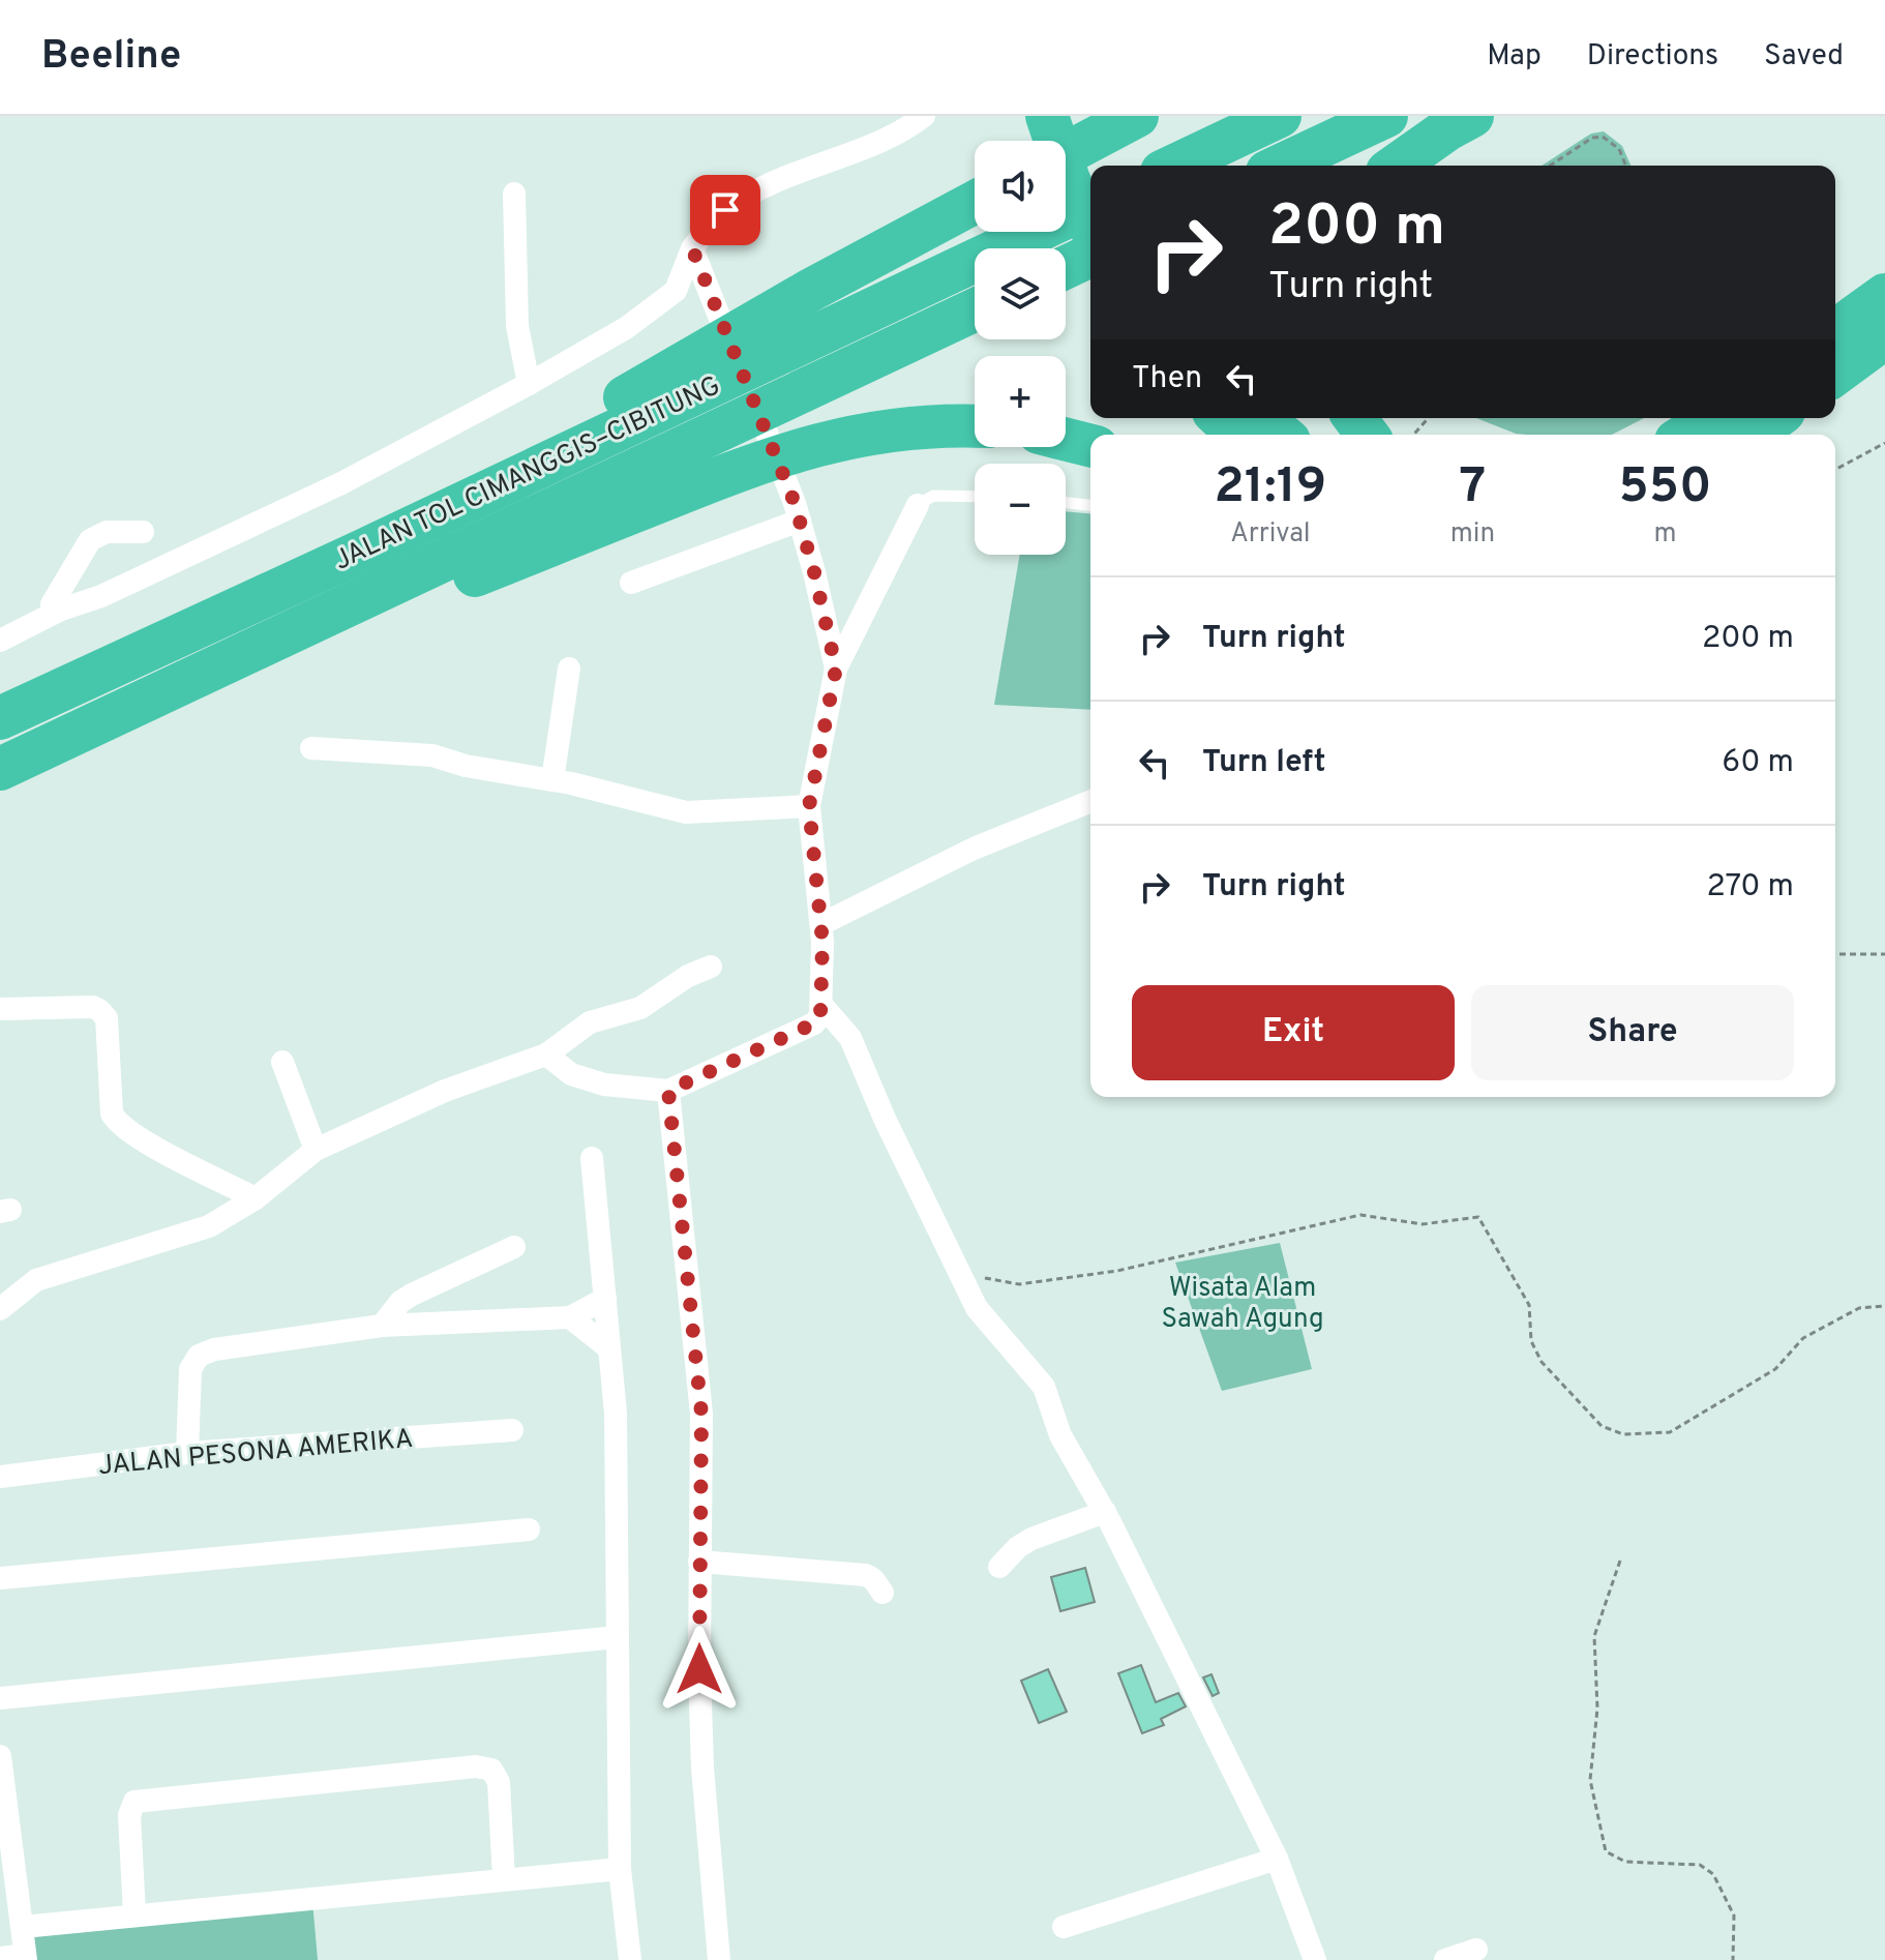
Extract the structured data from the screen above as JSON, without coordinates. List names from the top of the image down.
{
  "streets": {
    "highway": ["JALAN TOL CIMANGGIS–CIBITUNG"],
    "street": ["JALAN PESONA AMERIKA"]
  },
  "parks": ["Wisata Alam Sawah Agung"],
  "page": {
    "header": "Beeline",
    "nav": ["Map", "Directions", "Saved"],
    "map_buttons": ["+", "−"],
    "turn": ["200 m", "Turn right"],
    "then": "Then",
    "eta": [
      "21:19",
      "Arrival",
      "7",
      "min",
      "550",
      "m"
    ],
    "list": [
      {
        "name": "Turn right",
        "value": "200 m"
      },
      {
        "name": "Turn left",
        "value": "60 m"
      },
      {
        "name": "Turn right",
        "value": "270 m"
      }
    ],
    "buttons": ["Exit", "Share"]
  }
}
